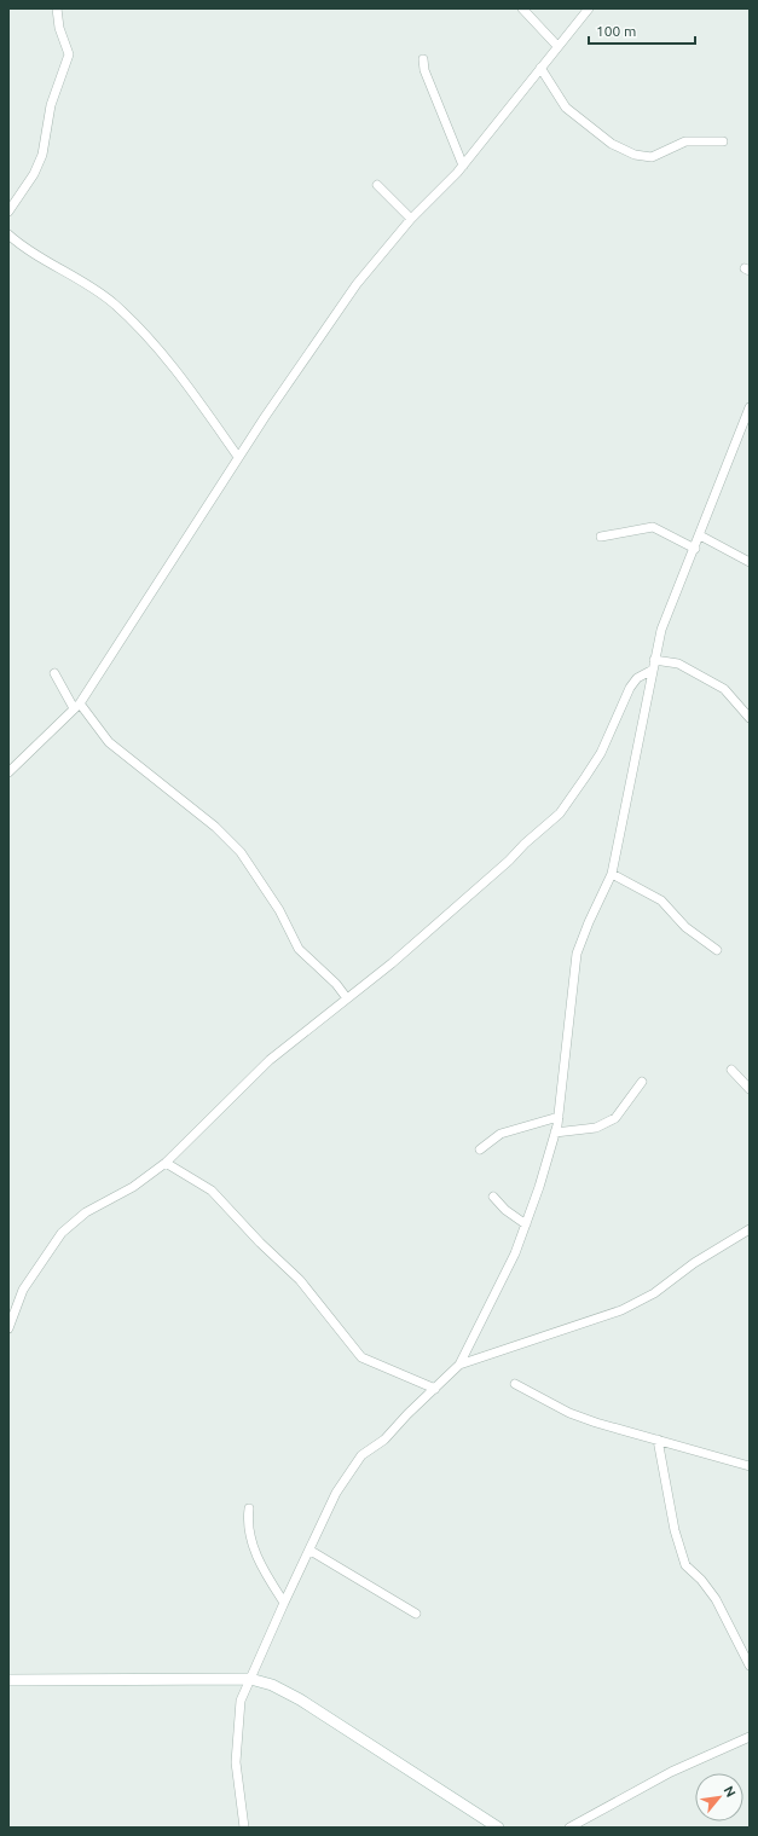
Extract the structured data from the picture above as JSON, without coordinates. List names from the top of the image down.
{
  "scale_bar": "100 m",
  "north": "top right"
}
